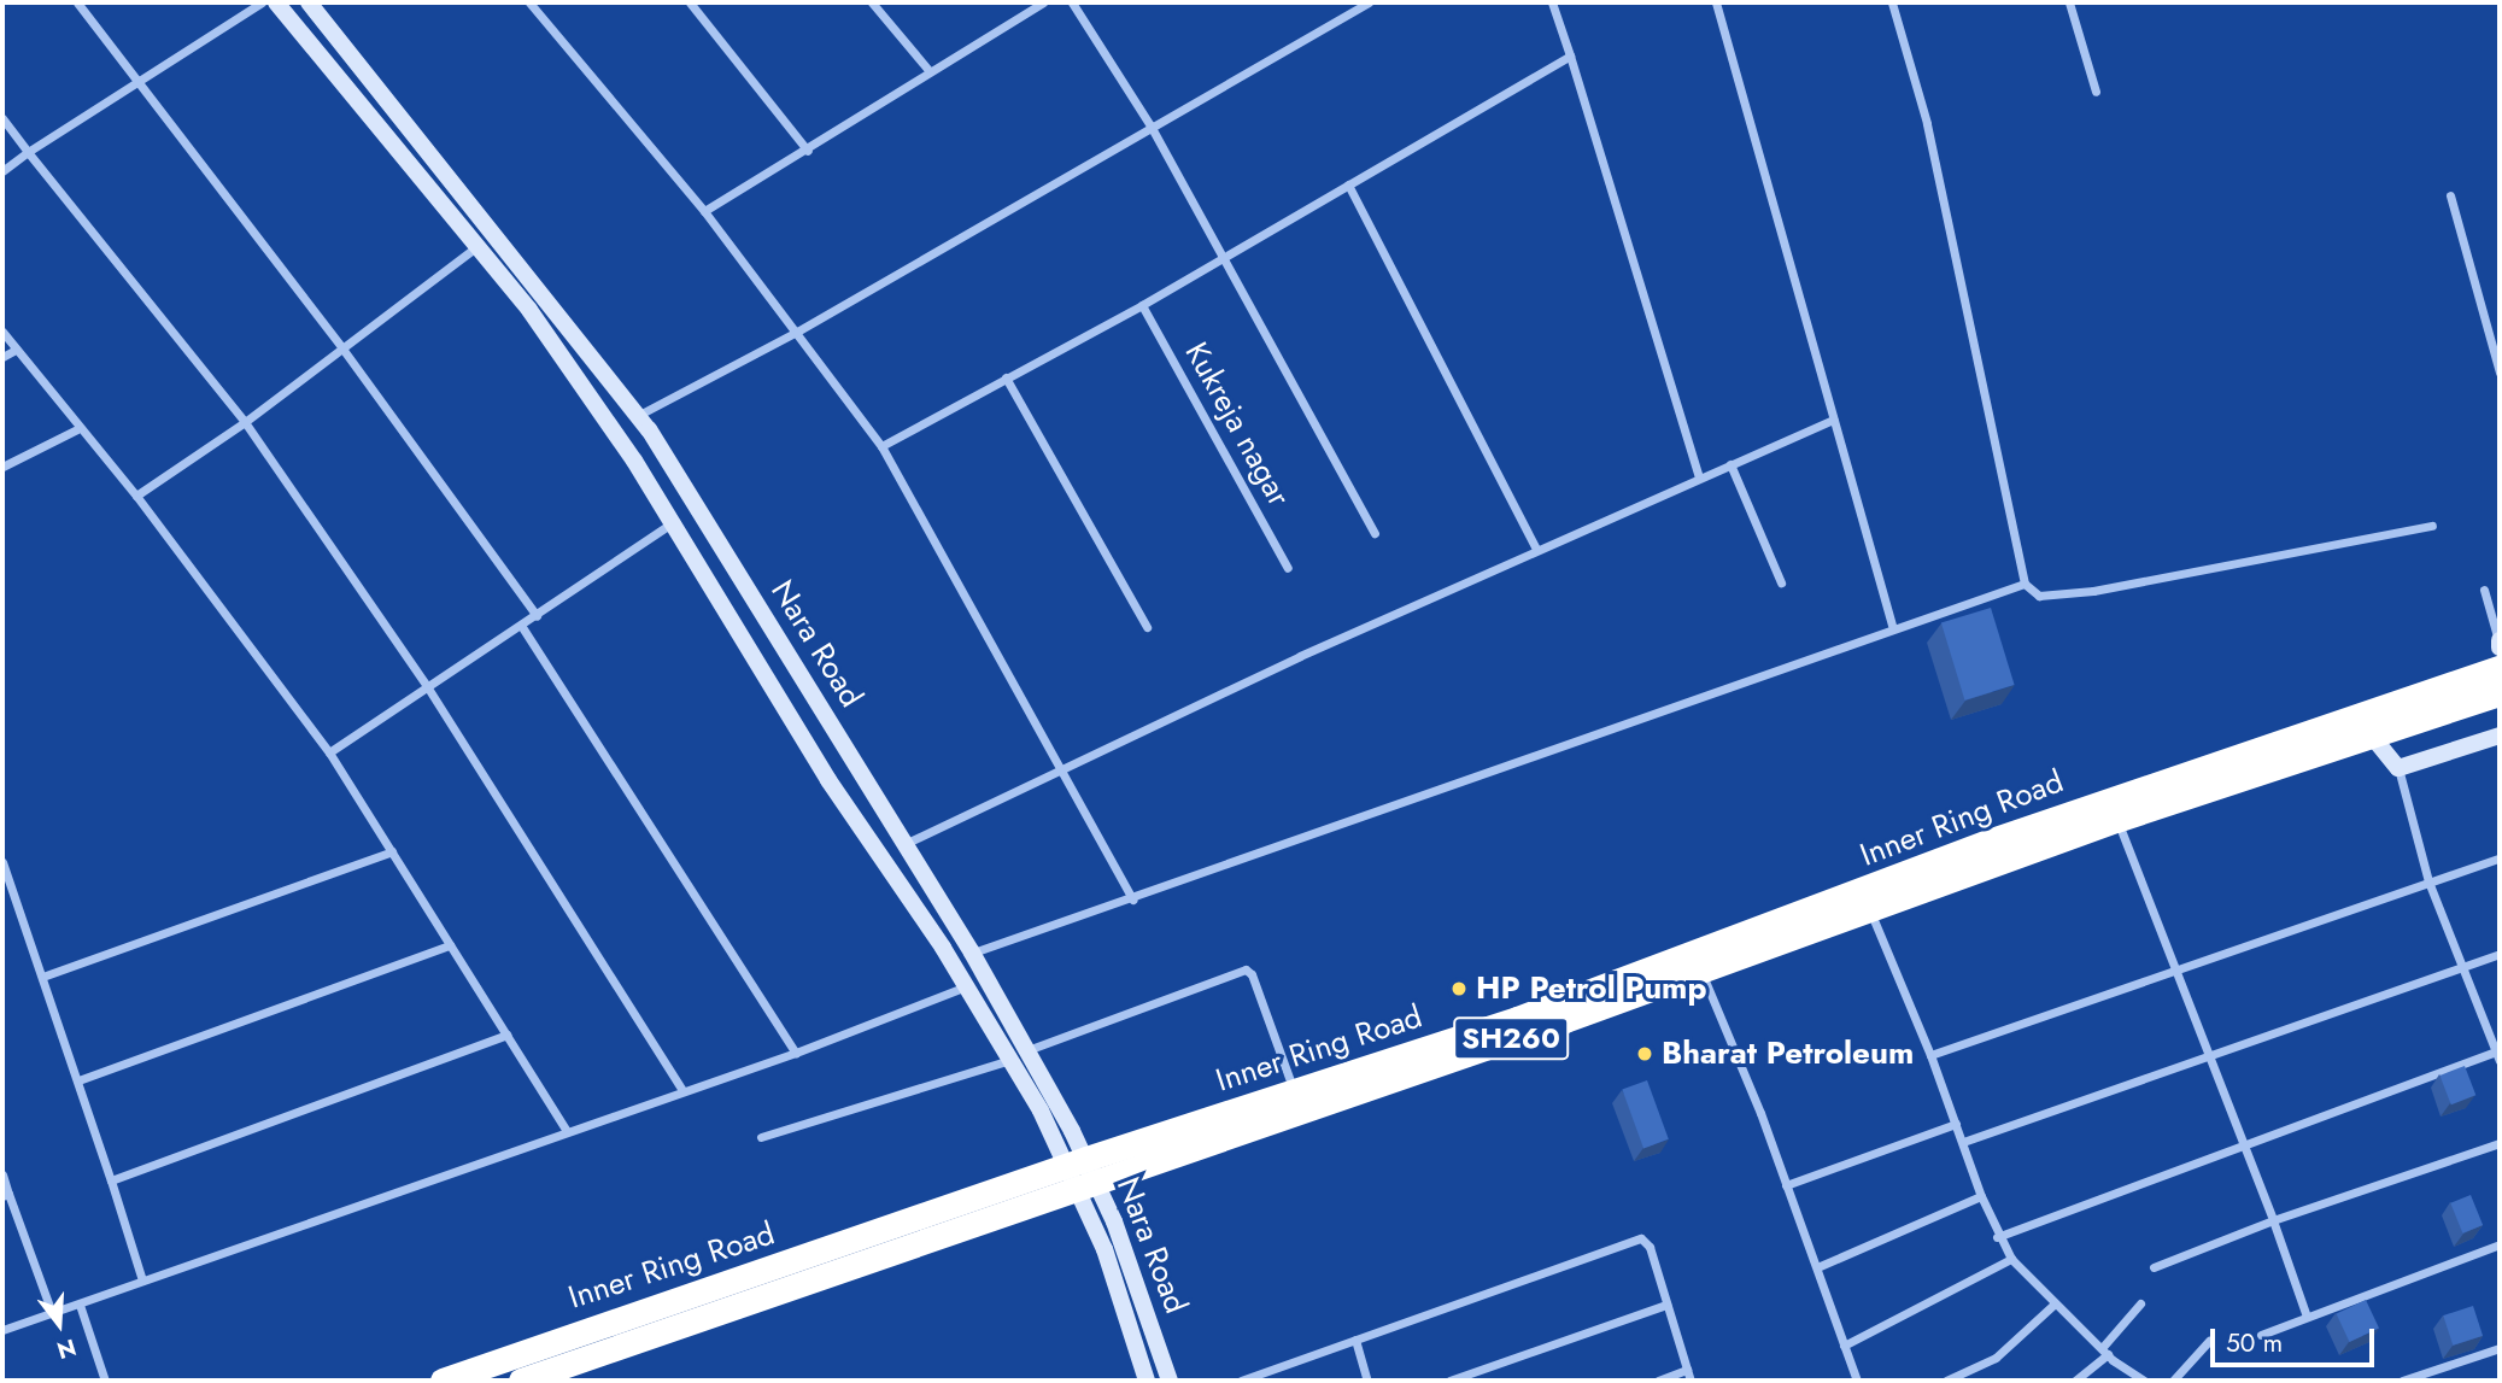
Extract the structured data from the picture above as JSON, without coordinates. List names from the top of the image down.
{
  "streets": {
    "highway": ["Inner Ring Road", "SH260"],
    "main road": ["Nara Road"],
    "street": ["Kukreja nagar"]
  },
  "crossings": [
    ["Nara Road", "Inner Ring Road"]
  ],
  "places": ["HP Petrol Pump", "Bharat Petroleum"],
  "scale_bar": "50 m",
  "north": "bottom"
}
